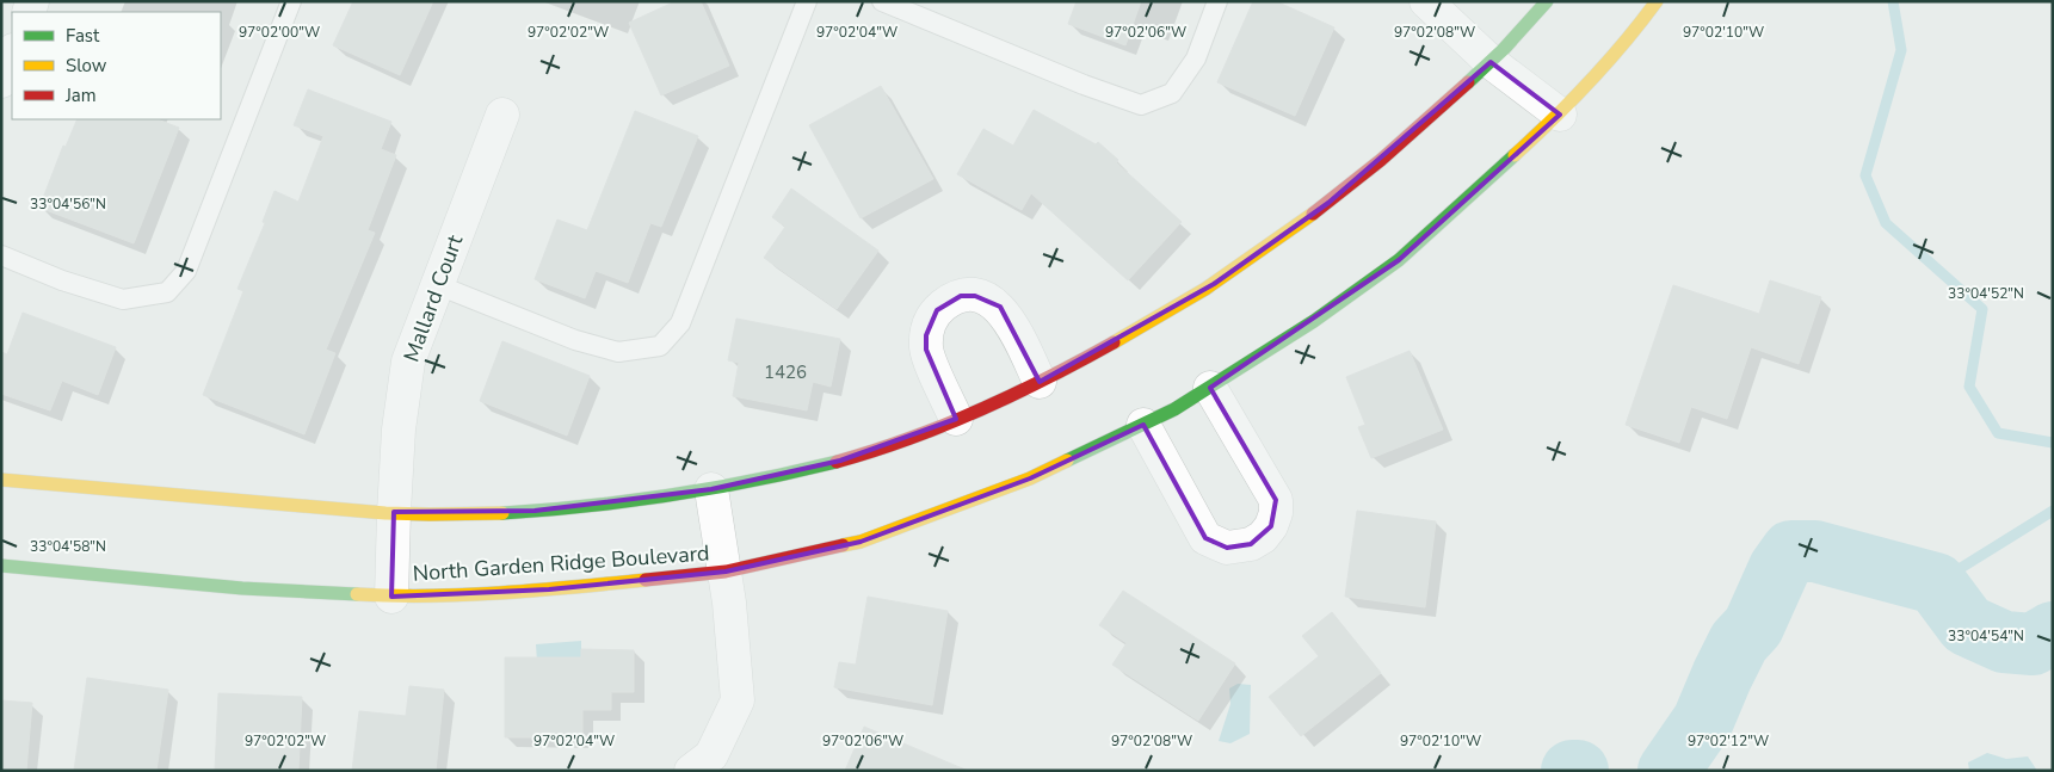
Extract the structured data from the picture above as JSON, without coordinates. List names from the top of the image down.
{
  "streets": {
    "main road": ["North Garden Ridge Boulevard"],
    "street": ["Mallard Court"]
  },
  "crossings": [
    ["Mallard Court", "North Garden Ridge Boulevard"]
  ],
  "house_numbers": ["1426"],
  "legend": ["Fast", "Slow", "Jam"],
  "coordinates": [
    "97°02'00\"W",
    "97°02'02\"W",
    "97°02'06\"W",
    "97°02'08\"W",
    "97°02'10\"W",
    "97°02'04\"W",
    "33°04'56\"N",
    "33°04'52\"N",
    "33°04'58\"N",
    "33°04'54\"N",
    "97°02'12\"W"
  ]
}
